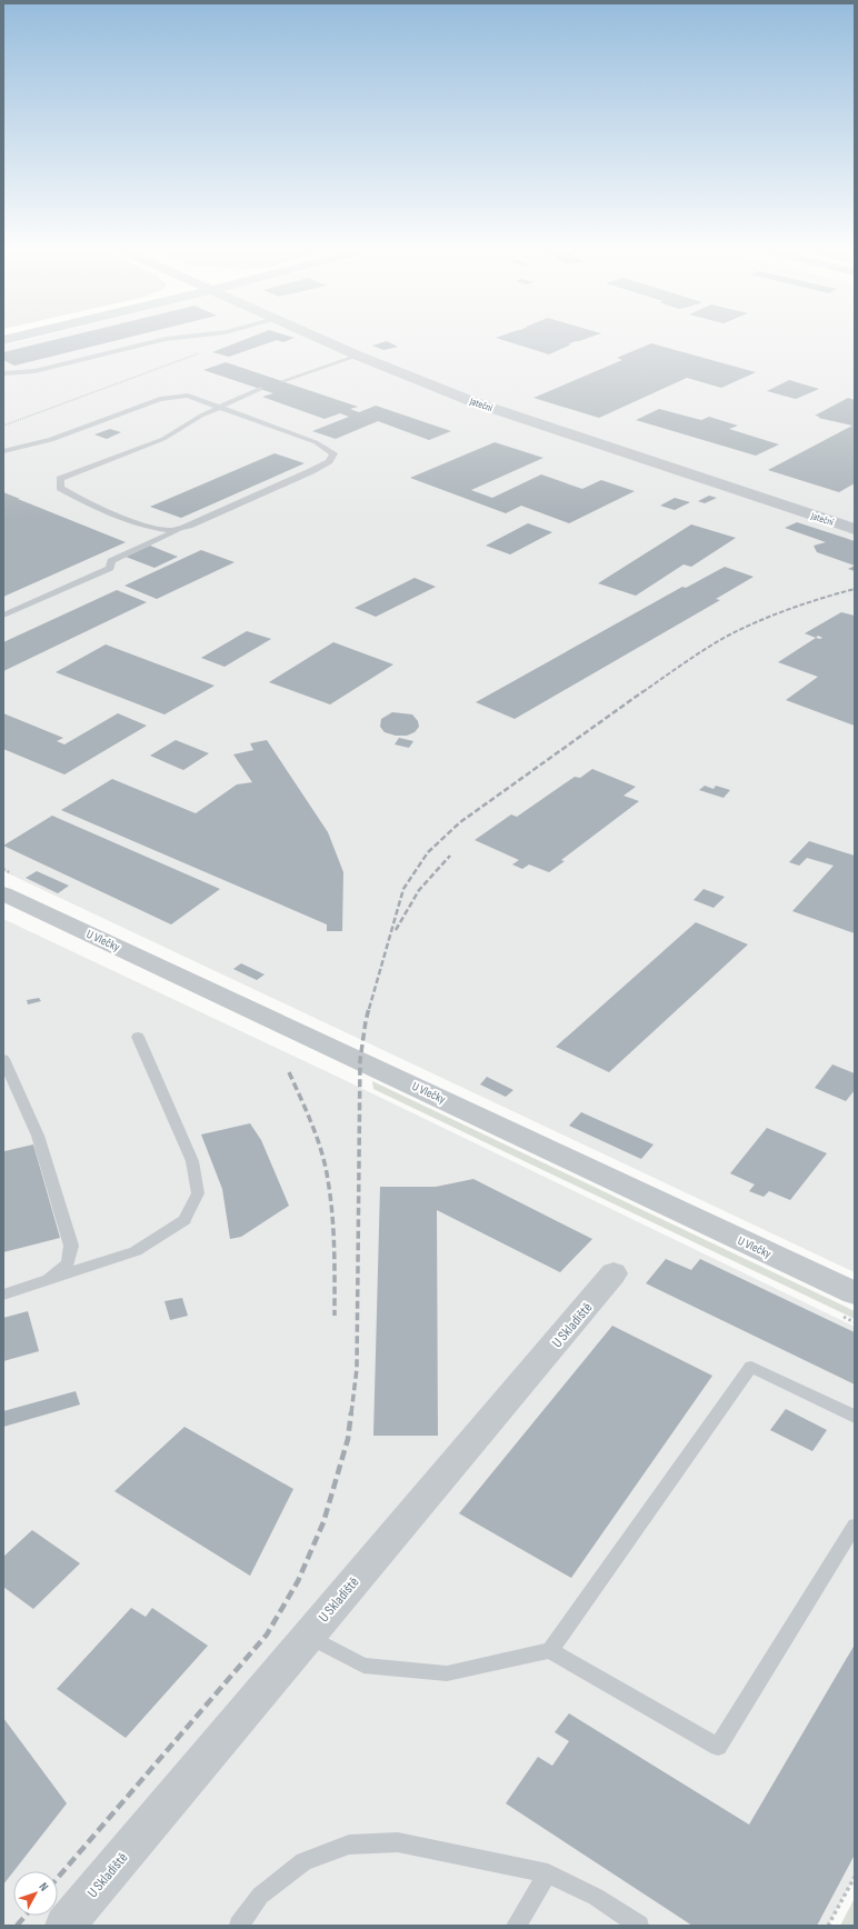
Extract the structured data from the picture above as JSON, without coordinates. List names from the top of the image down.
{
  "streets": {
    "street": ["Jateční", "U Vlečky", "U Skladiště"]
  },
  "north": "top right"
}
